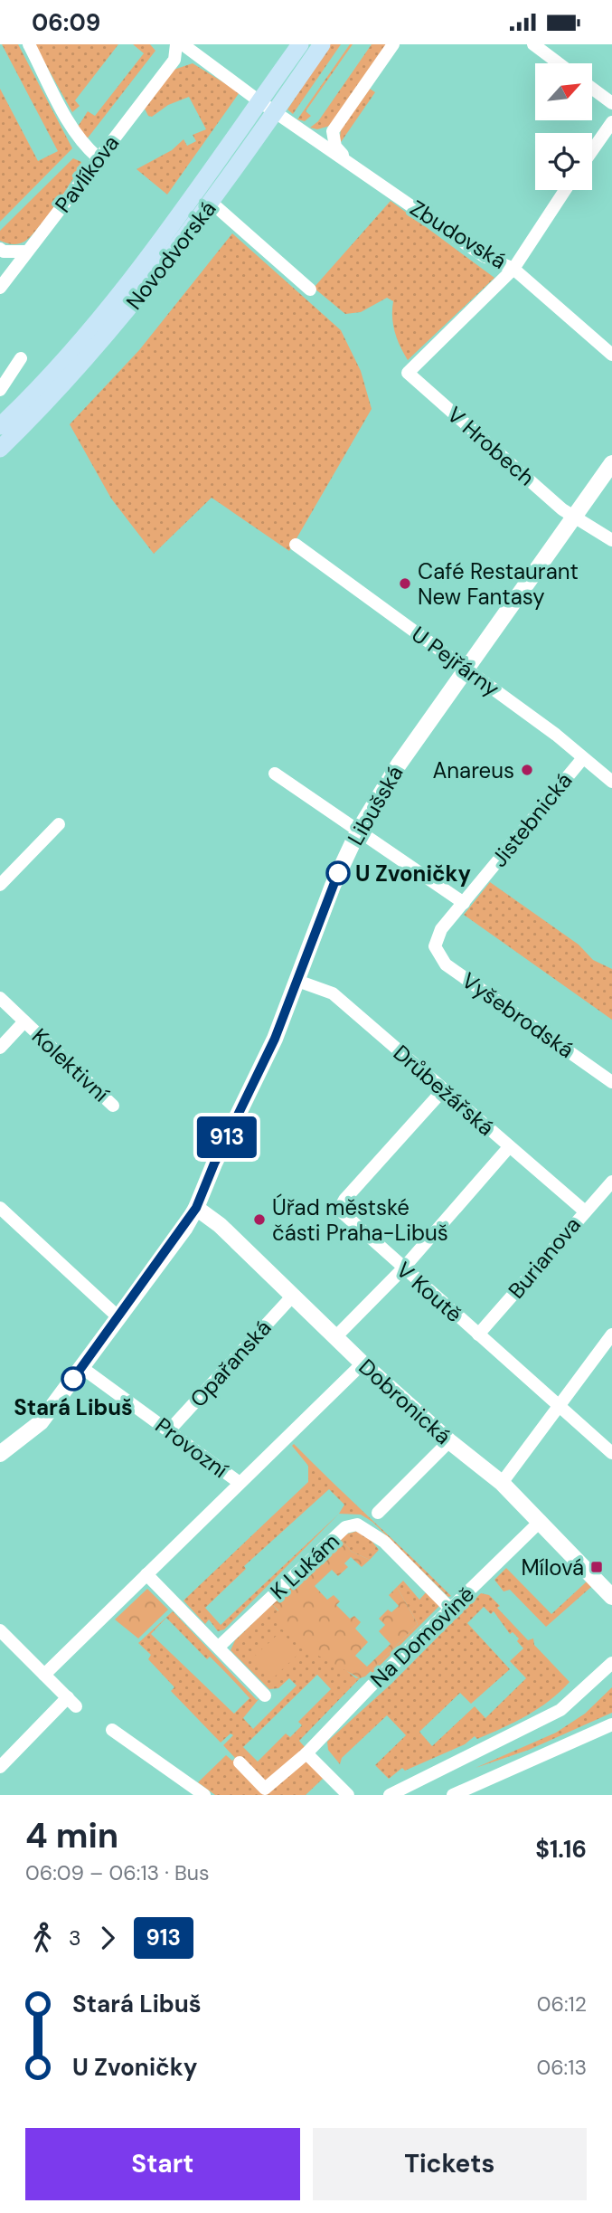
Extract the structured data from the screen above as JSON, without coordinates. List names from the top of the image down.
{
  "streets": {
    "main road": ["Novodvorská"],
    "street": [
      "Pavlíkova",
      "Zbudovská",
      "V Hrobech",
      "U Pejřárny",
      "Libušská",
      "Jistebnická",
      "Vyšebrodská",
      "Kolektivní",
      "Drůbežářská",
      "Burianova",
      "V Koutě",
      "Opařanská",
      "Dobronická",
      "Provozní",
      "K Lukám",
      "Na Domovině"
    ]
  },
  "crossings": [
    ["Zbudovská", "Novodvorská"],
    ["Zbudovská", "V Hrobech"],
    ["V Hrobech", "Libušská"],
    ["U Pejřárny", "Libušská"],
    ["U Pejřárny", "Jistebnická"],
    ["Libušská", "Drůbežářská"],
    ["Libušská", "Dobronická"],
    ["Libušská", "Provozní"],
    ["Jistebnická", "Vyšebrodská"],
    ["Drůbežářská", "Burianova"],
    ["Drůbežářská", "V Koutě"],
    ["Burianova", "V Koutě"],
    ["Opařanská", "Dobronická"],
    ["Opařanská", "Provozní"],
    ["Dobronická", "Na Domovině"],
    ["K Lukám", "Na Domovině"]
  ],
  "places": {
    "other": [
      "Café Restaurant New Fantasy",
      "Anareus",
      "U Zvoničky",
      "Úřad městské části Praha-Libuš",
      "Stará Libuš"
    ],
    "transit": ["Mílová"]
  },
  "lines": ["bus line 913"],
  "north": "top right",
  "page": {
    "status": "06:09",
    "on_map": "913",
    "heading": ["4 min", "06:09 – 06:13 · Bus", "$1.16"],
    "legs": ["3", "913"],
    "list": [
      {
        "name": "Stará Libuš",
        "value": "06:12"
      },
      {
        "name": "U Zvoničky",
        "value": "06:13"
      }
    ],
    "buttons": ["Start", "Tickets"]
  }
}
